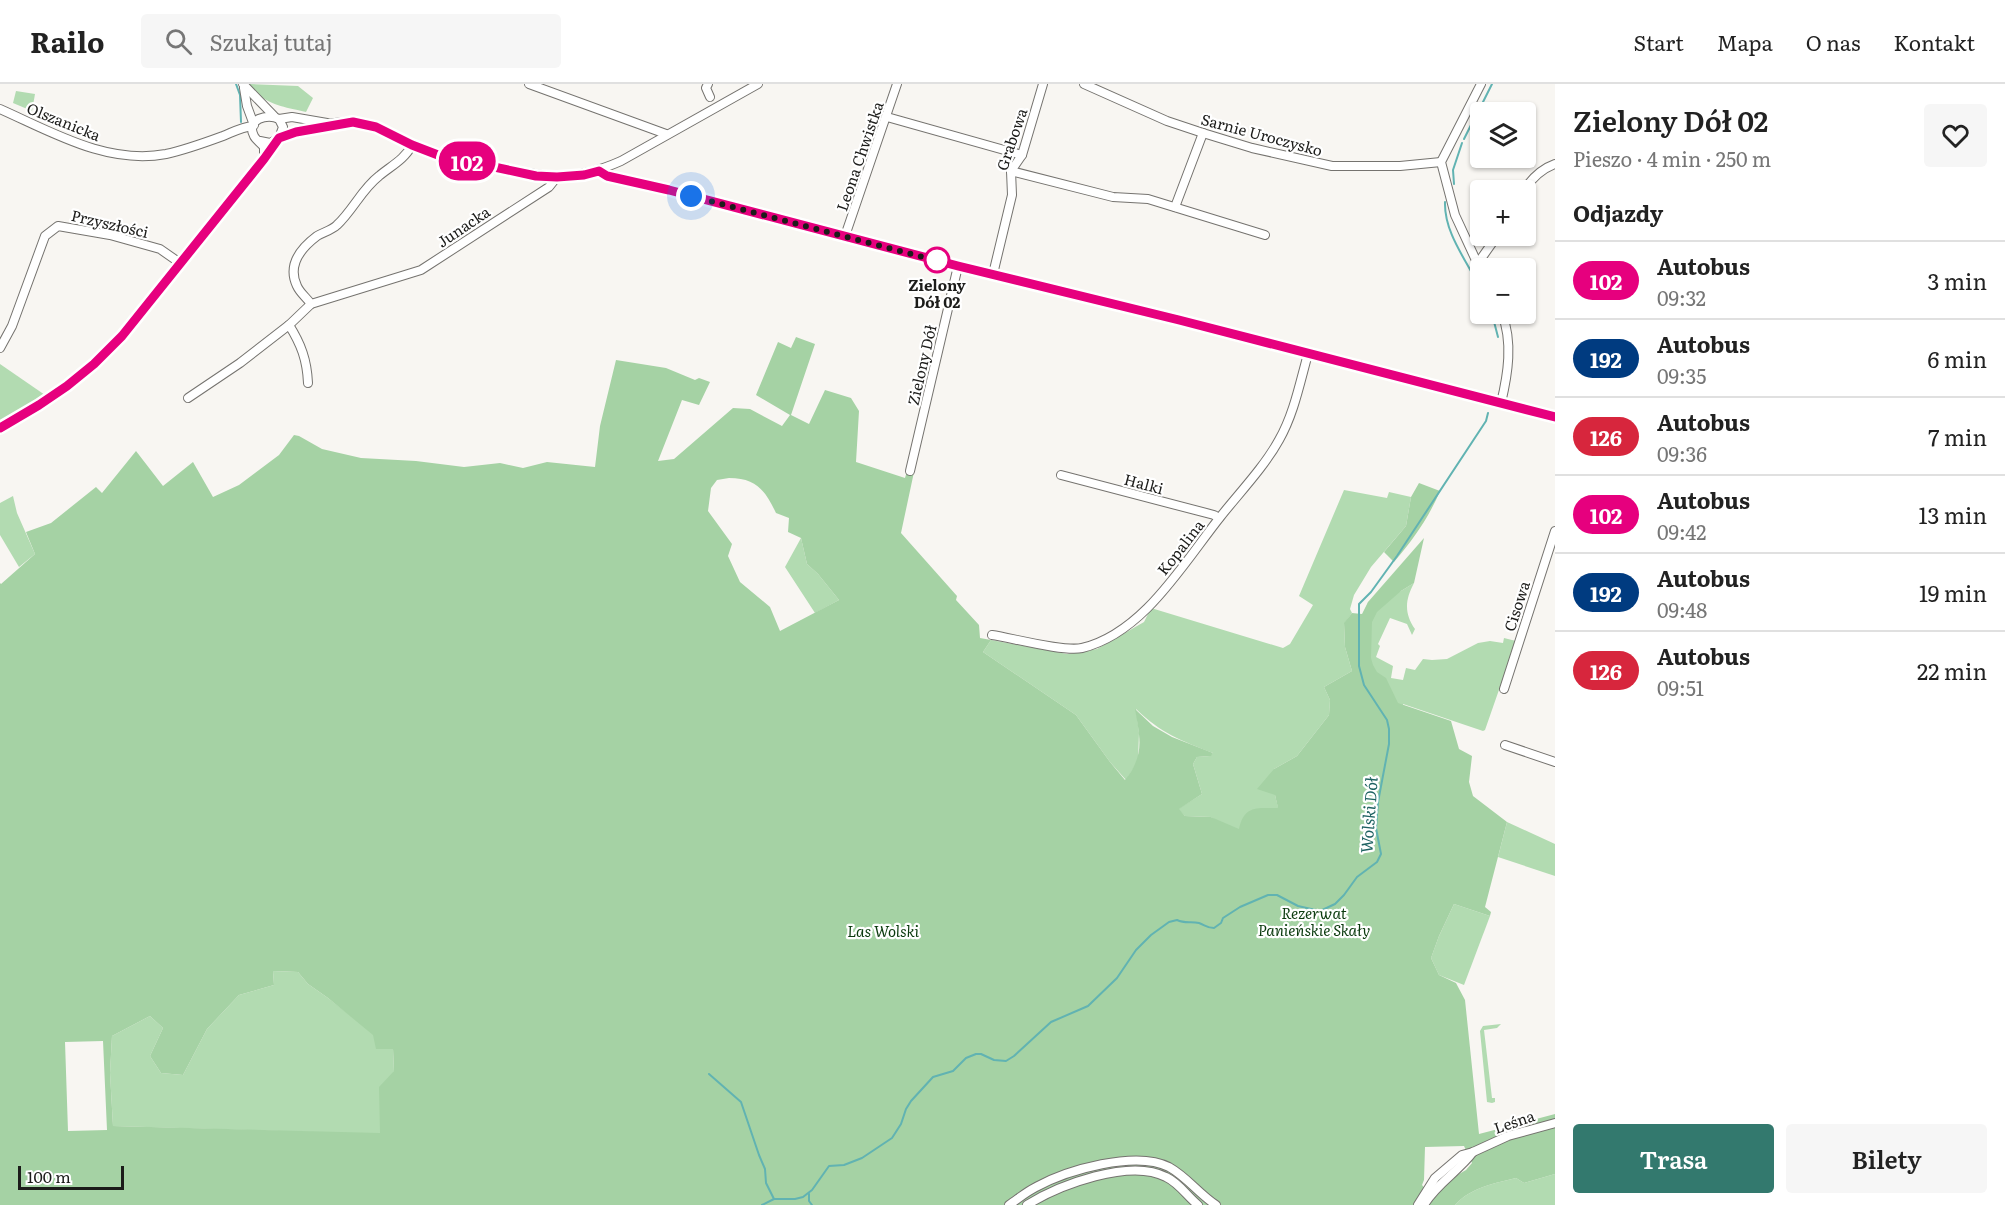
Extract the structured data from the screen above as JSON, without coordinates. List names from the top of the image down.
{
  "streets": {
    "street": [
      "Olszanicka",
      "Sarnie Uroczysko",
      "Grabowa",
      "Leona Chwistka",
      "Przyszłości",
      "Junacka",
      "Zielony Dół",
      "Halki",
      "Kopalina",
      "Cisowa",
      "Leśna"
    ]
  },
  "crossings": [
    ["Halki", "Kopalina"]
  ],
  "water": ["Wolski Dół"],
  "parks": ["Rezerwat Panieńskie Skały", "Las Wolski"],
  "places": ["Zielony Dół 02"],
  "lines": ["bus line 102"],
  "scale_bar": "100 m",
  "page": {
    "header": "Railo",
    "search": "Szukaj tutaj",
    "nav": [
      "Start",
      "Mapa",
      "O nas",
      "Kontakt"
    ],
    "on_map": "102",
    "heading": [
      ["Zielony Dół 02", "Pieszo · 4 min · 250 m"],
      "Odjazdy"
    ],
    "map_buttons": ["+", "−"],
    "list": [
      {
        "mark": "102",
        "name": "Autobus",
        "note": "09:32",
        "value": "3 min"
      },
      {
        "mark": "192",
        "name": "Autobus",
        "note": "09:35",
        "value": "6 min"
      },
      {
        "mark": "126",
        "name": "Autobus",
        "note": "09:36",
        "value": "7 min"
      },
      {
        "mark": "102",
        "name": "Autobus",
        "note": "09:42",
        "value": "13 min"
      },
      {
        "mark": "192",
        "name": "Autobus",
        "note": "09:48",
        "value": "19 min"
      },
      {
        "mark": "126",
        "name": "Autobus",
        "note": "09:51",
        "value": "22 min"
      }
    ],
    "buttons": ["Trasa", "Bilety"],
    "scale": "100 m"
  }
}
